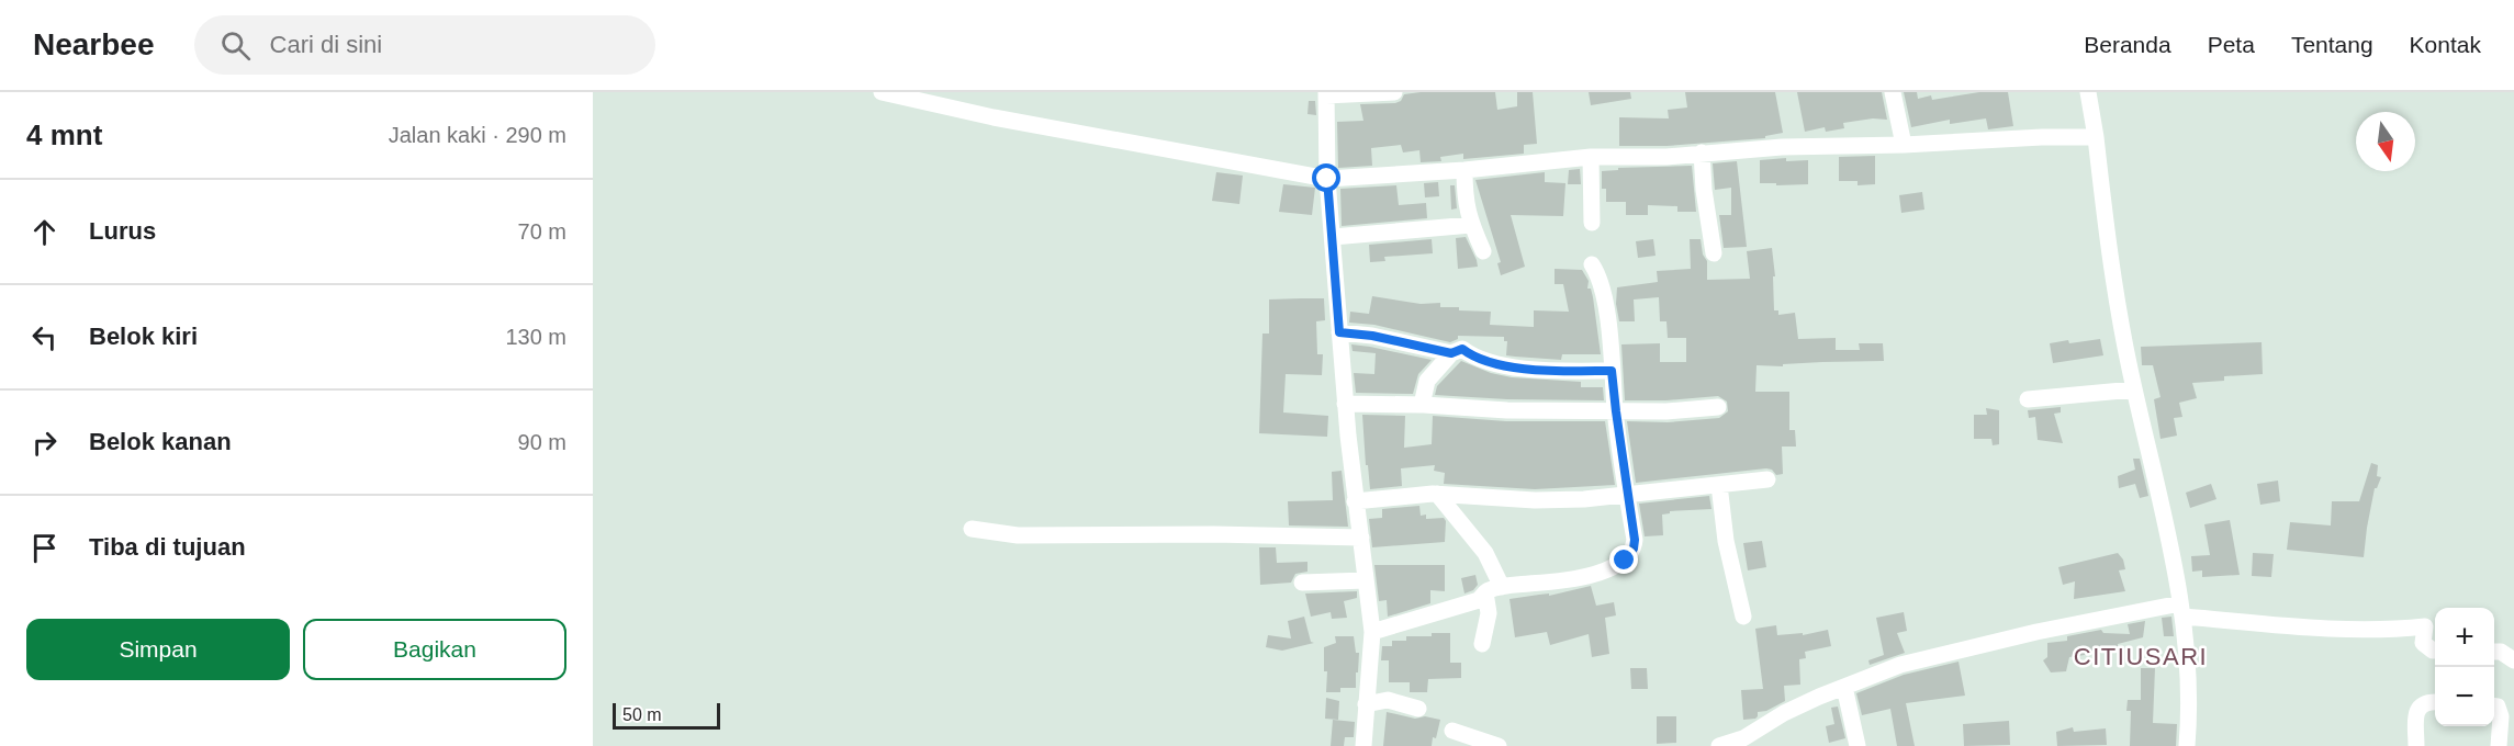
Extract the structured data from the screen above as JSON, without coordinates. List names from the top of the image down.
{
  "districts": ["CITIUSARI"],
  "scale_bar": "50 m",
  "north": "bottom",
  "page": {
    "header": "Nearbee",
    "search": "Cari di sini",
    "nav": [
      "Beranda",
      "Peta",
      "Tentang",
      "Kontak"
    ],
    "heading": ["4 mnt", "Jalan kaki · 290 m"],
    "list": [
      ["Lurus", "70 m"],
      ["Belok kiri", "130 m"],
      ["Belok kanan", "90 m"],
      "Tiba di tujuan"
    ],
    "buttons": ["Simpan", "Bagikan"],
    "map_buttons": ["+", "−"],
    "scale": "50 m"
  }
}
